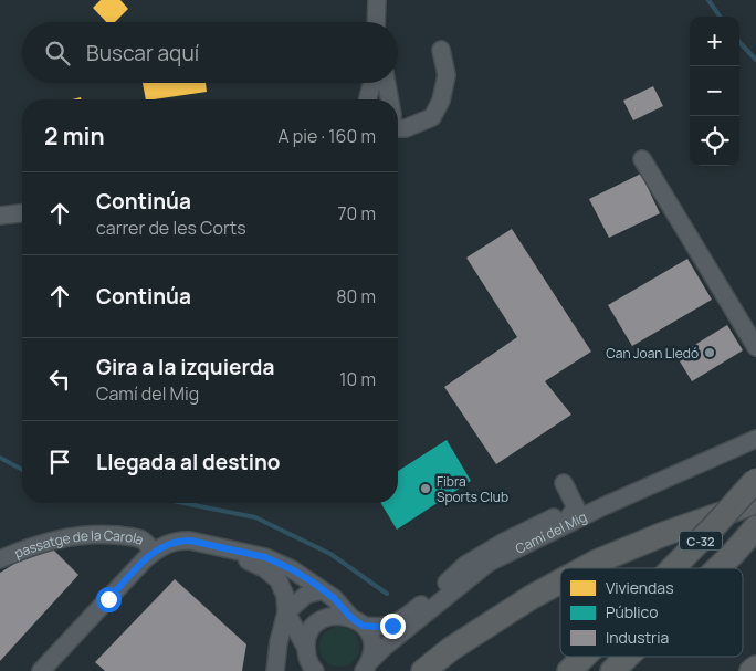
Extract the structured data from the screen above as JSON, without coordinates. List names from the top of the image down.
{
  "streets": {
    "highway": ["C-32"],
    "street": ["Camí del Mig", "passatge de la Carola"]
  },
  "places": ["Can Joan Lledó", "Fibra Sports Club"],
  "legend": ["Viviendas", "Público", "Industria"],
  "page": {
    "map_buttons": ["+", "−"],
    "search": "Buscar aquí",
    "heading": ["2 min", "A pie · 160 m"],
    "list": [
      ["Continúa", "carrer de les Corts", "70 m"],
      ["Continúa", "80 m"],
      ["Gira a la izquierda", "Camí del Mig", "10 m"],
      "Llegada al destino"
    ]
  }
}
